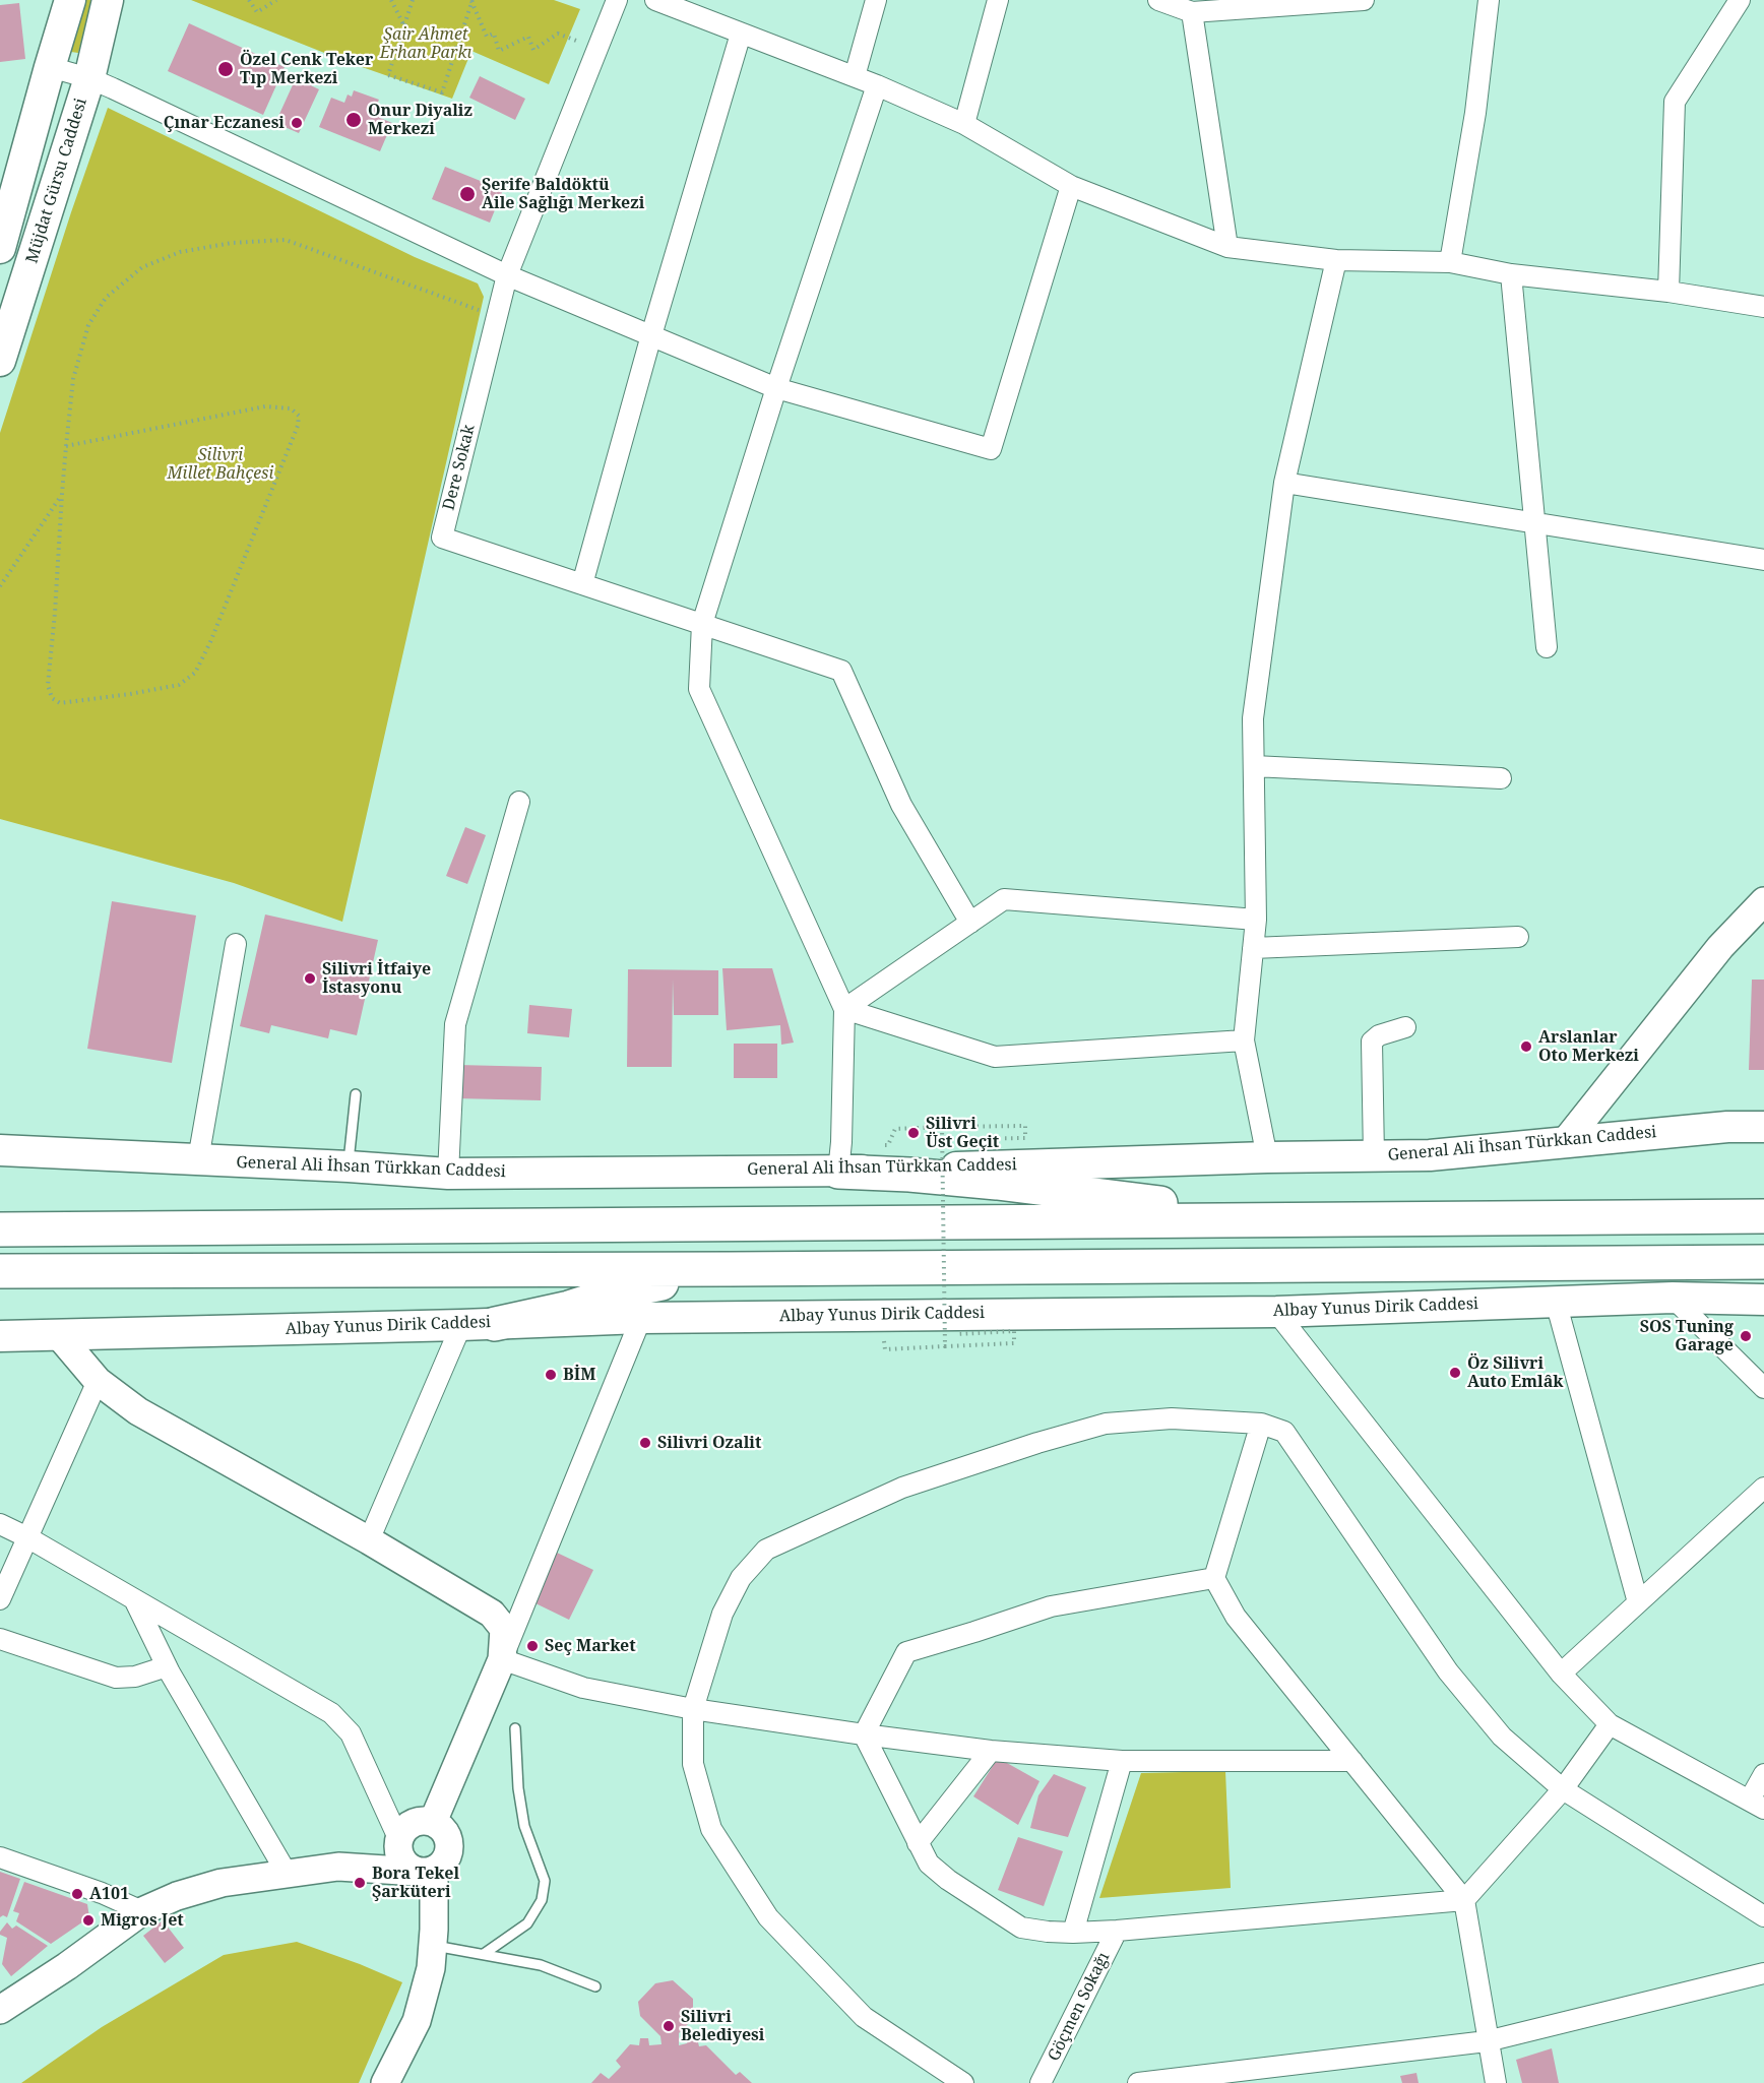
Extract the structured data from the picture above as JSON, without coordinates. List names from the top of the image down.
{
  "streets": {
    "main road": ["Müjdat Gürsu Caddesi", "General Ali İhsan Türkkan Caddesi", "Albay Yunus Dirik Caddesi"],
    "street": ["Dere Sokak", "Göçmen Sokağı"]
  },
  "parks": ["Şair Ahmet Erhan Parkı", "Silivri Millet Bahçesi"],
  "places": [
    "Özel Cenk Teker Tıp Merkezi",
    "Onur Diyaliz Merkezi",
    "Çınar Eczanesi",
    "Şerife Baldöktü Aile Sağlığı Merkezi",
    "Silivri İtfaiye İstasyonu",
    "Arslanlar Oto Merkezi",
    "Silivri Üst Geçit",
    "SOS Tuning Garage",
    "Öz Silivri Auto Emlâk",
    "BİM",
    "Silivri Ozalit",
    "Seç Market",
    "Bora Tekel Şarküteri",
    "A101",
    "Migros Jet",
    "Silivri Belediyesi"
  ]
}
